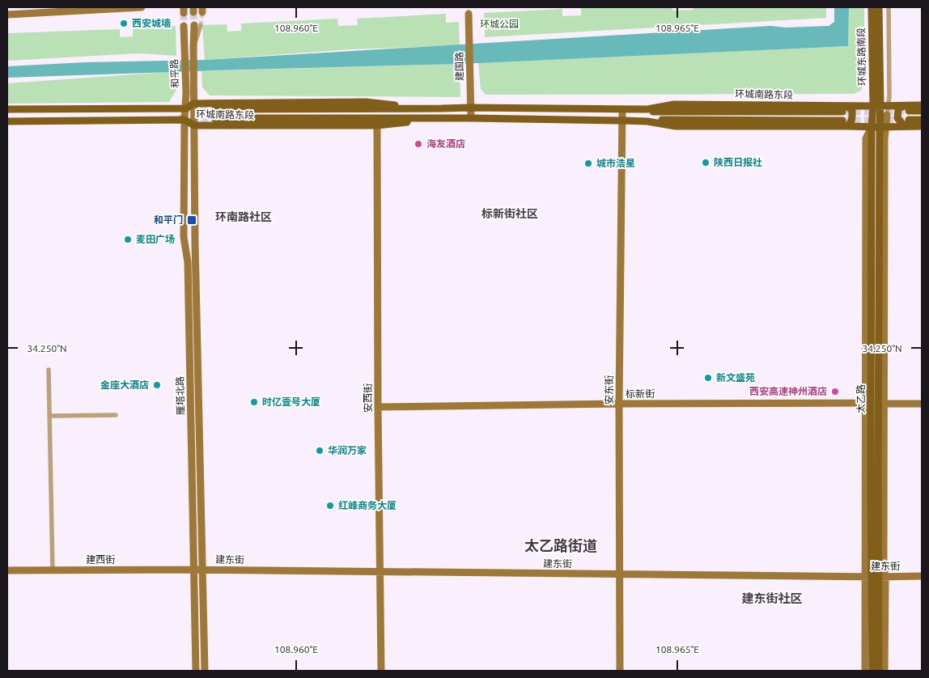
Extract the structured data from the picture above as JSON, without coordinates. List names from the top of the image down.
{
  "streets": {
    "main road": [
      "环城东路南段",
      "建国路",
      "和平路",
      "环城南路东段",
      "安东街",
      "标新街",
      "雁塔北路",
      "安西街",
      "太乙路",
      "建西街",
      "建东街"
    ]
  },
  "crossings": [
    ["环城东路南段", "环城南路东段"],
    ["环城东路南段", "太乙路"],
    ["建国路", "环城南路东段"],
    ["和平路", "环城南路东段"],
    ["和平路", "雁塔北路"],
    ["环城南路东段", "安东街"],
    ["环城南路东段", "雁塔北路"],
    ["环城南路东段", "安西街"],
    ["环城南路东段", "太乙路"],
    ["安东街", "标新街"],
    ["安东街", "建东街"],
    ["标新街", "安西街"],
    ["标新街", "太乙路"],
    ["雁塔北路", "建西街"],
    ["雁塔北路", "建东街"],
    ["安西街", "建东街"],
    ["太乙路", "建东街"],
    ["建西街", "建东街"]
  ],
  "districts": [
    "标新街社区",
    "环南路社区",
    "太乙路街道",
    "建东街社区"
  ],
  "parks": ["环城公园"],
  "places": {
    "other": [
      "西安城墙",
      "海友酒店",
      "陕西日报社",
      "城市浩星",
      "麦田广场",
      "新文盛苑",
      "金座大酒店",
      "西安高速神州酒店",
      "时亿壹号大厦",
      "华润万家",
      "红峰商务大厦"
    ],
    "transit": ["和平门"]
  },
  "coordinates": ["108.960°E", "108.965°E", "34.250°N"]
}
